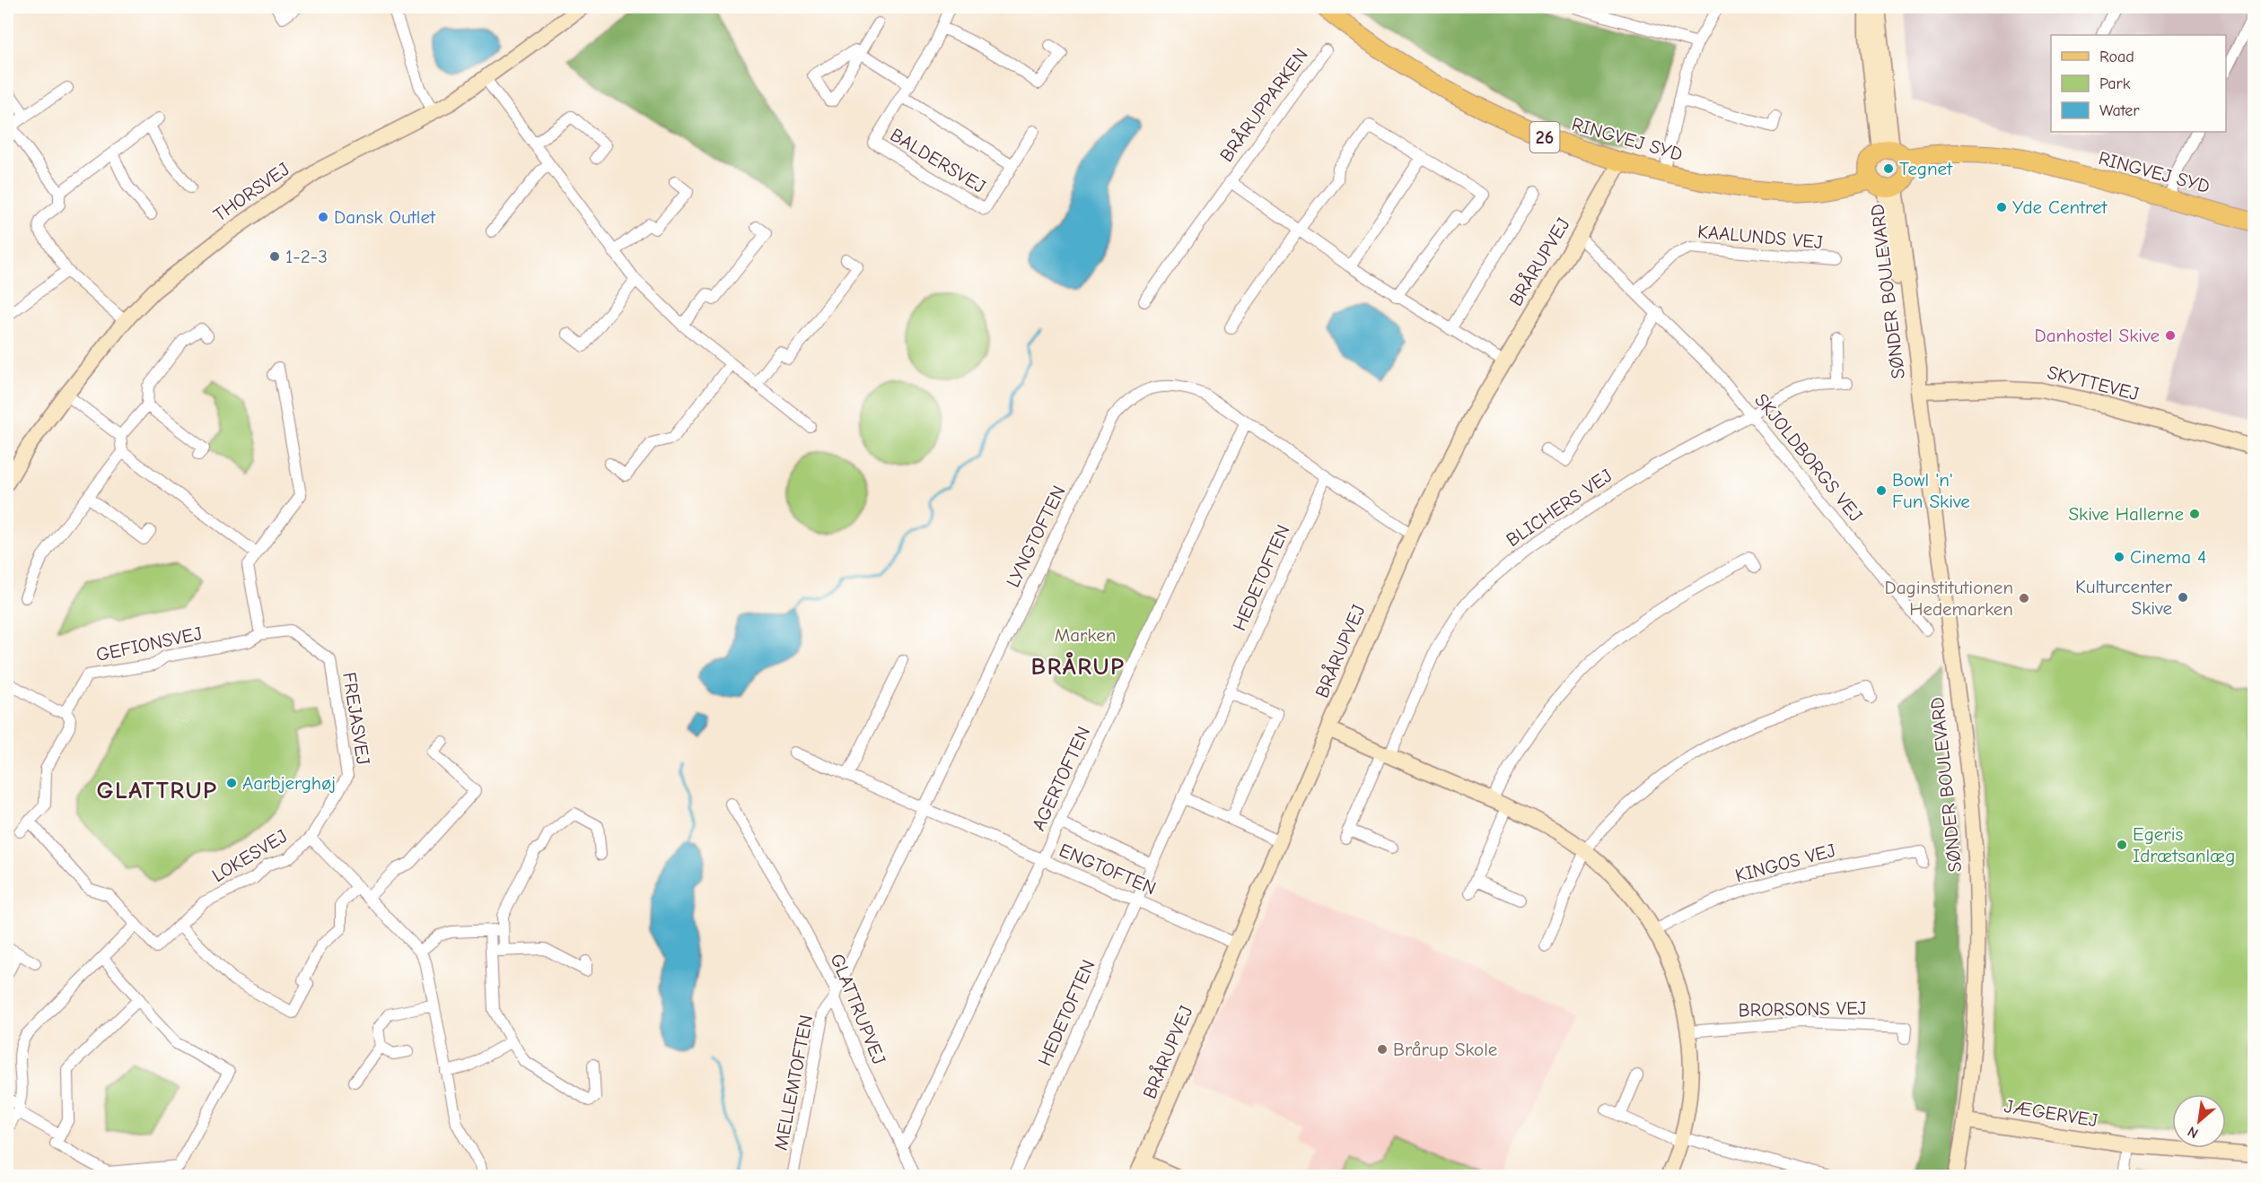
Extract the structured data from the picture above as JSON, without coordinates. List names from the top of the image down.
{
  "streets": {
    "main road": ["26", "RINGVEJ SYD"],
    "street": [
      "BRÅRUPPARKEN",
      "BALDERSVEJ",
      "THORSVEJ",
      "KAALUNDS VEJ",
      "BRÅRUPVEJ",
      "SØNDER BOULEVARD",
      "SKYTTEVEJ",
      "SKJOLDBORGS VEJ",
      "BLICHERS VEJ",
      "LYNGTOFTEN",
      "HEDETOFTEN",
      "GEFIONSVEJ",
      "FREJASVEJ",
      "AGERTOFTEN",
      "LOKESVEJ",
      "KINGOS VEJ",
      "ENGTOFTEN",
      "GLATTRUPVEJ",
      "BRORSONS VEJ",
      "MELLEMTOFTEN",
      "JÆGERVEJ"
    ]
  },
  "crossings": [
    ["BRÅRUPPARKEN", "BRÅRUPVEJ"],
    ["RINGVEJ SYD", "BRÅRUPVEJ"],
    ["RINGVEJ SYD", "SØNDER BOULEVARD"],
    ["KAALUNDS VEJ", "SKJOLDBORGS VEJ"],
    ["BRÅRUPVEJ", "SKJOLDBORGS VEJ"],
    ["BRÅRUPVEJ", "LYNGTOFTEN"],
    ["BRÅRUPVEJ", "ENGTOFTEN"],
    ["SØNDER BOULEVARD", "SKYTTEVEJ"],
    ["SØNDER BOULEVARD", "JÆGERVEJ"],
    ["SKJOLDBORGS VEJ", "BLICHERS VEJ"],
    ["LYNGTOFTEN", "HEDETOFTEN"],
    ["LYNGTOFTEN", "AGERTOFTEN"],
    ["LYNGTOFTEN", "ENGTOFTEN"],
    ["LYNGTOFTEN", "GLATTRUPVEJ"],
    ["LYNGTOFTEN", "MELLEMTOFTEN"],
    ["HEDETOFTEN", "ENGTOFTEN"],
    ["GEFIONSVEJ", "FREJASVEJ"],
    ["FREJASVEJ", "LOKESVEJ"],
    ["AGERTOFTEN", "ENGTOFTEN"],
    ["AGERTOFTEN", "GLATTRUPVEJ"],
    ["GLATTRUPVEJ", "MELLEMTOFTEN"]
  ],
  "districts": ["BRÅRUP", "GLATTRUP"],
  "parks": ["Marken"],
  "places": [
    "Tegnet",
    "Yde Centret",
    "Dansk Outlet",
    "1-2-3",
    "Danhostel Skive",
    "Bowl 'n' Fun Skive",
    "Skive Hallerne",
    "Cinema 4",
    "Kulturcenter Skive",
    "Daginstitutionen Hedemarken",
    "Aarbjerghøj",
    "Egeris Idrætsanlæg",
    "Brårup Skole"
  ],
  "legend": ["Road", "Park", "Water"],
  "north": "bottom left"
}
